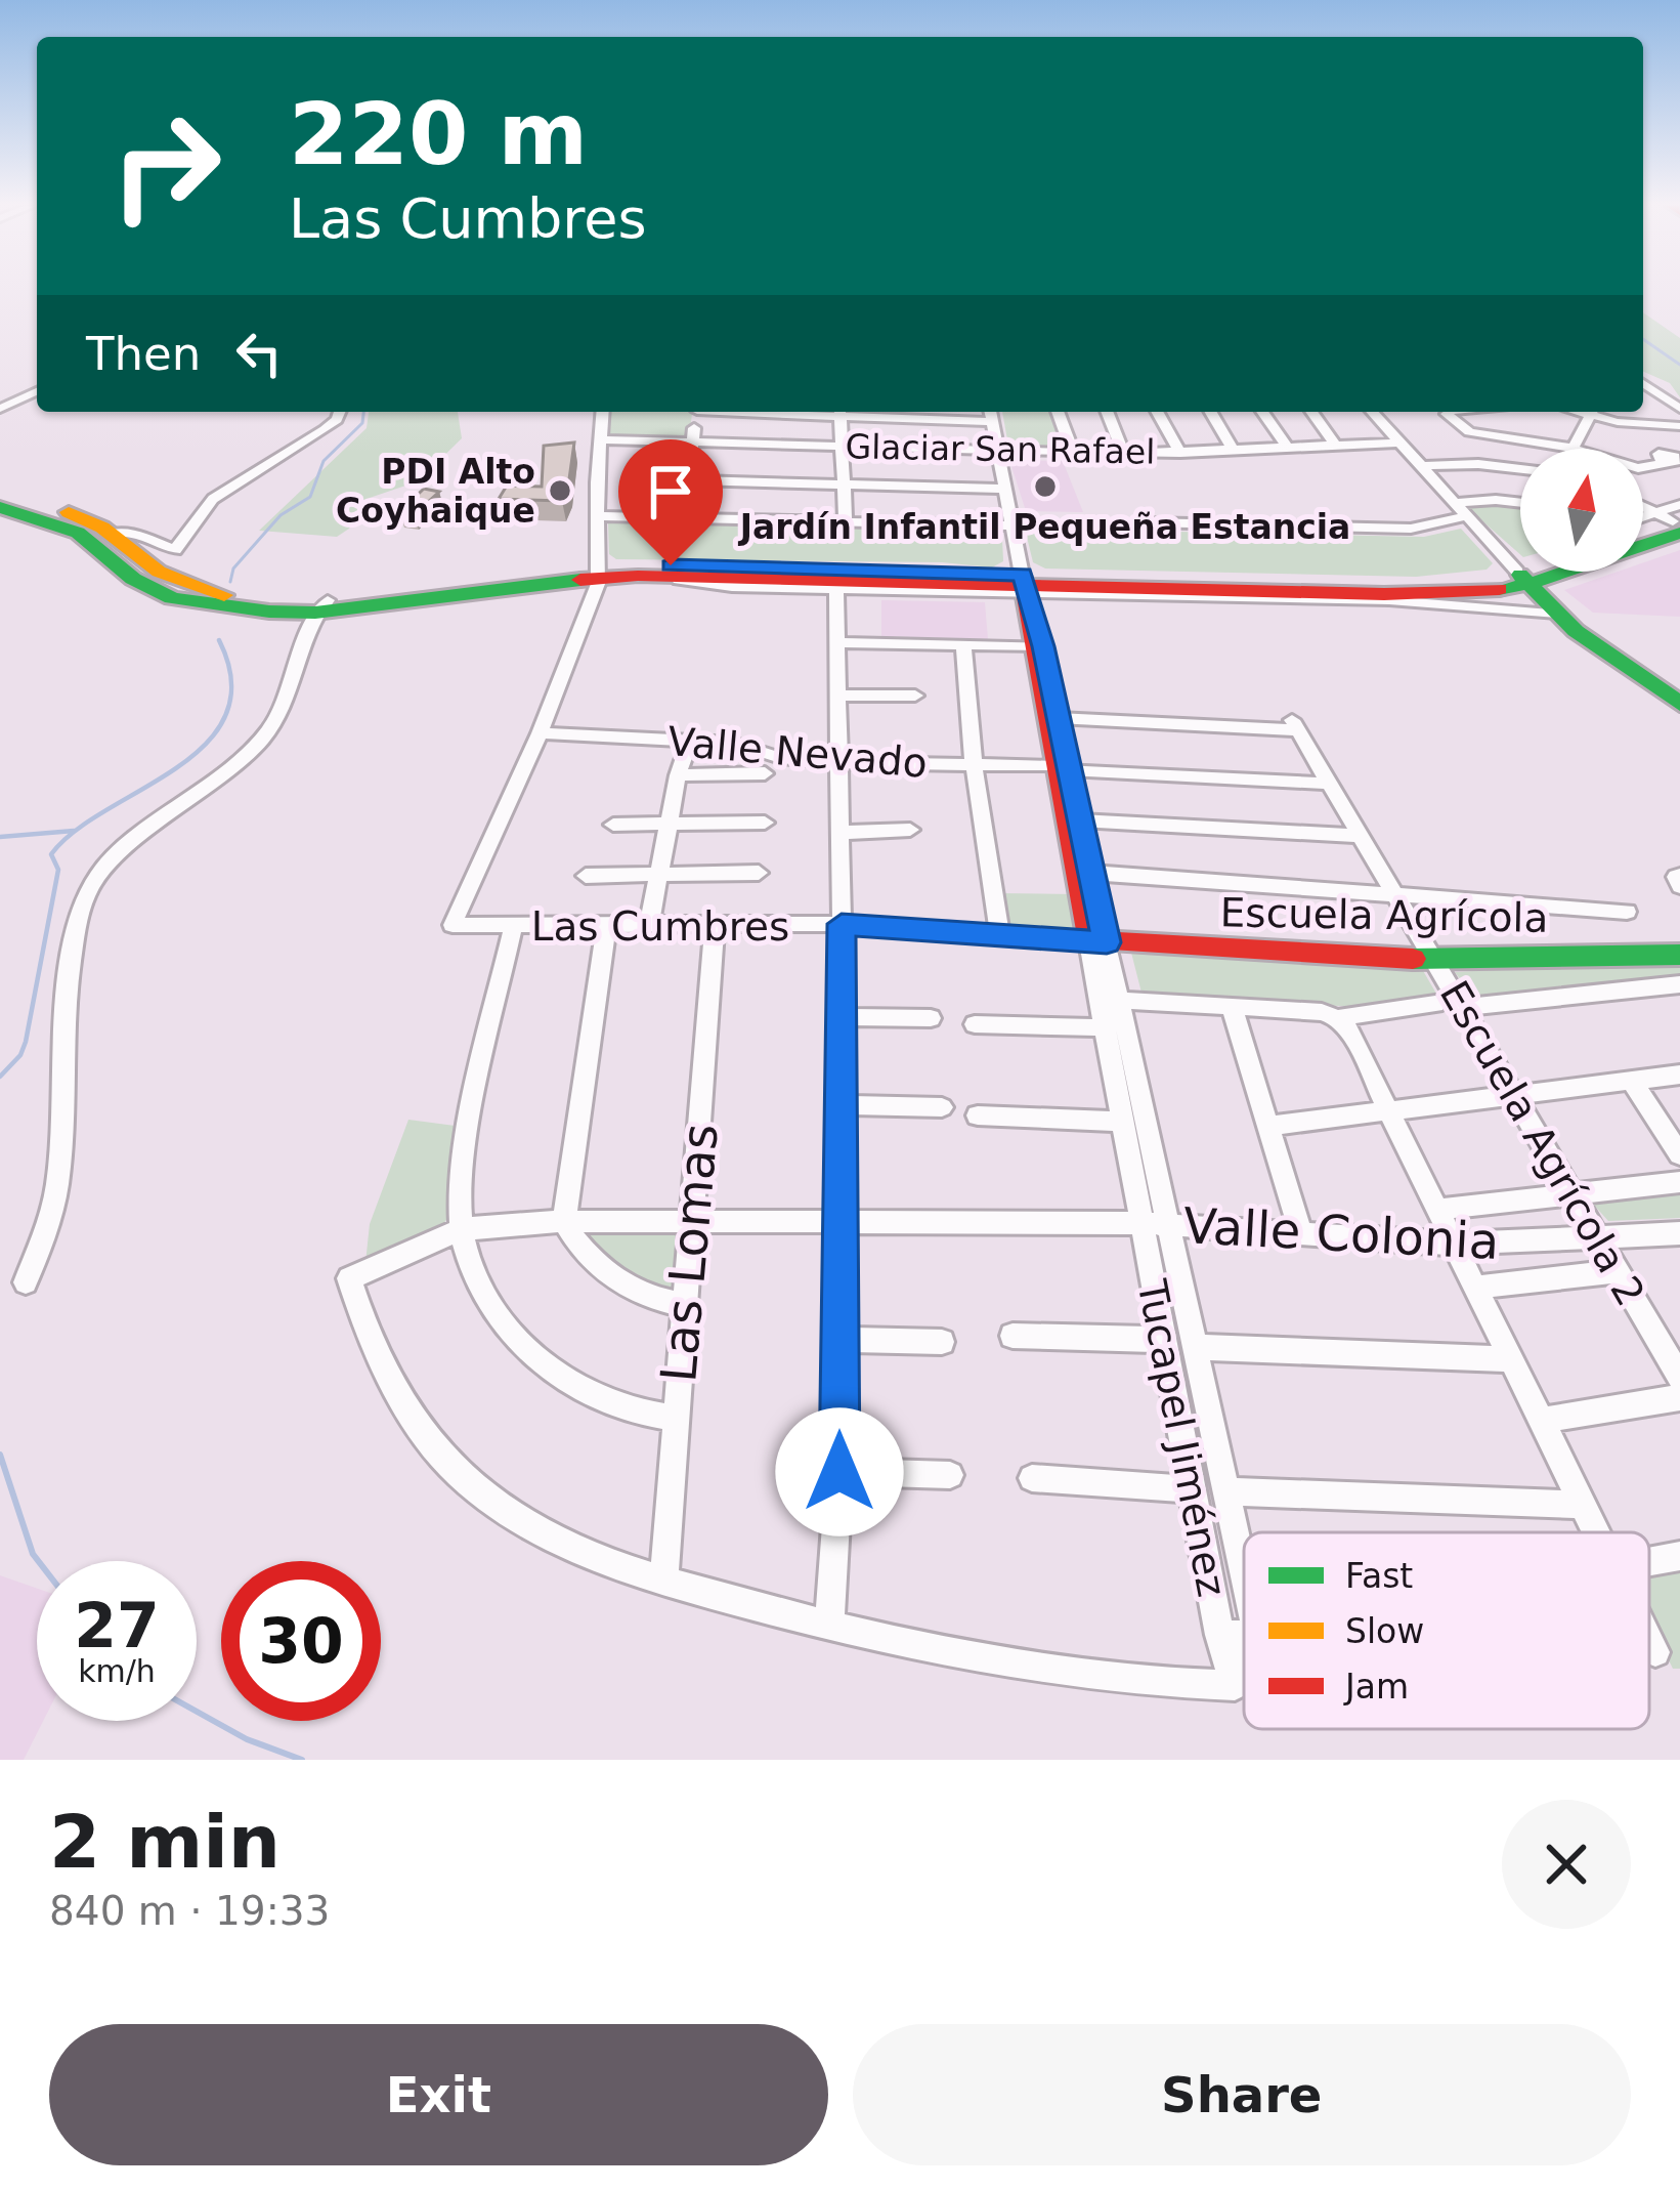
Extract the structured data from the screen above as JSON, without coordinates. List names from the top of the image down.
{
  "streets": {
    "main road": ["Escuela Agrícola", "Tucapel Jiménez"],
    "street": [
      "Glaciar San Rafael",
      "Valle Nevado",
      "Las Cumbres",
      "Escuela Agrícola 2",
      "Valle Colonia",
      "Las Lomas"
    ]
  },
  "crossings": [
    ["Glaciar San Rafael", "Tucapel Jiménez"],
    ["Valle Nevado", "Las Cumbres"],
    ["Valle Nevado", "Escuela Agrícola 2"],
    ["Valle Nevado", "Tucapel Jiménez"],
    ["Escuela Agrícola", "Las Cumbres"],
    ["Escuela Agrícola", "Escuela Agrícola 2"],
    ["Escuela Agrícola", "Tucapel Jiménez"],
    ["Las Cumbres", "Las Lomas"],
    ["Las Cumbres", "Tucapel Jiménez"],
    ["Escuela Agrícola 2", "Valle Colonia"],
    ["Escuela Agrícola 2", "Tucapel Jiménez"],
    ["Valle Colonia", "Las Lomas"],
    ["Valle Colonia", "Tucapel Jiménez"]
  ],
  "places": ["Jardín Infantil Pequeña Estancia", "PDI Alto Coyhaique"],
  "legend": ["Fast", "Slow", "Jam"],
  "north": "top",
  "page": {
    "turn": ["220 m", "Las Cumbres"],
    "then": "Then",
    "speed": "27 km/h",
    "limit": "30",
    "heading": ["2 min", "840 m · 19:33"],
    "buttons": ["Exit", "Share"]
  }
}
